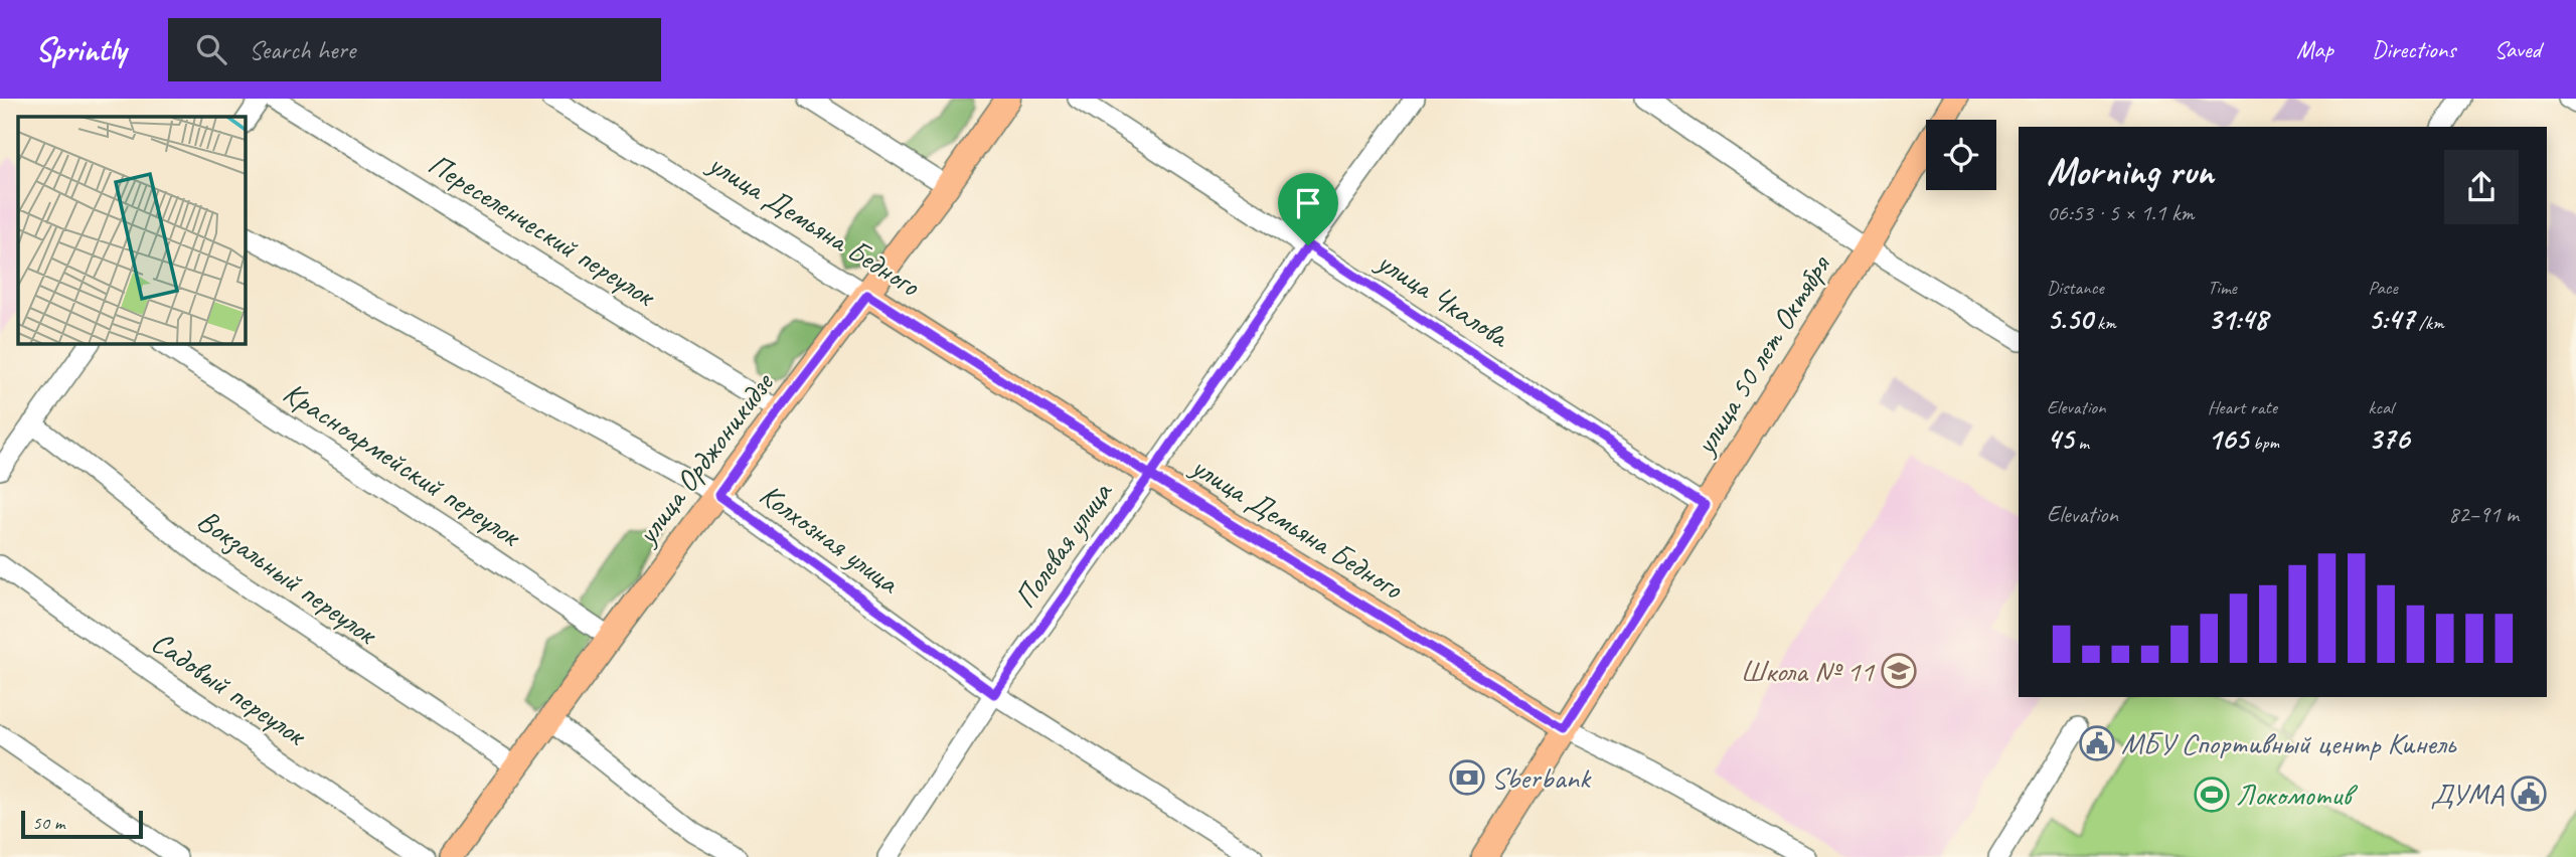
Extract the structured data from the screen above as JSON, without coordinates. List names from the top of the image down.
{
  "streets": {
    "main road": ["улица Демьяна Бедного", "улица 50 лет Октября", "улица Орджоникидзе"],
    "street": [
      "Переселенческий переулок",
      "улица Чкалова",
      "Красноармейский переулок",
      "Колхозная улица",
      "Полевая улица",
      "Вокзальный переулок",
      "Садовый переулок"
    ]
  },
  "crossings": [
    ["улица Демьяна Бедного", "улица 50 лет Октября"],
    ["улица Демьяна Бедного", "улица Орджоникидзе"],
    ["улица Демьяна Бедного", "Полевая улица"],
    ["Переселенческий переулок", "улица Орджоникидзе"],
    ["улица Чкалова", "улица 50 лет Октября"],
    ["улица Чкалова", "Полевая улица"],
    ["улица Орджоникидзе", "Красноармейский переулок"],
    ["улица Орджоникидзе", "Колхозная улица"],
    ["улица Орджоникидзе", "Вокзальный переулок"],
    ["Колхозная улица", "Полевая улица"]
  ],
  "places": {
    "school or university": ["Школа № 11"],
    "public building": ["МБУ Спортивный центр Кинель", "ДУМА"],
    "bank": ["Sberbank"],
    "sports": ["Локомотив"]
  },
  "scale_bar": "50 m",
  "page": {
    "header": "Sprintly",
    "search": "Search here",
    "nav": ["Map", "Directions", "Saved"],
    "heading": ["Morning run", "06:53 · 5 × 1.1 km"],
    "stats": [
      ["Distance", "5.50 km"],
      ["Time", "31:48"],
      ["Pace", "5:47 /km"],
      ["Elevation", "45 m"],
      ["Heart rate", "165 bpm"],
      ["kcal", "376"]
    ],
    "chart": ["Elevation", "82–91 m"],
    "scale": "50 m"
  }
}
